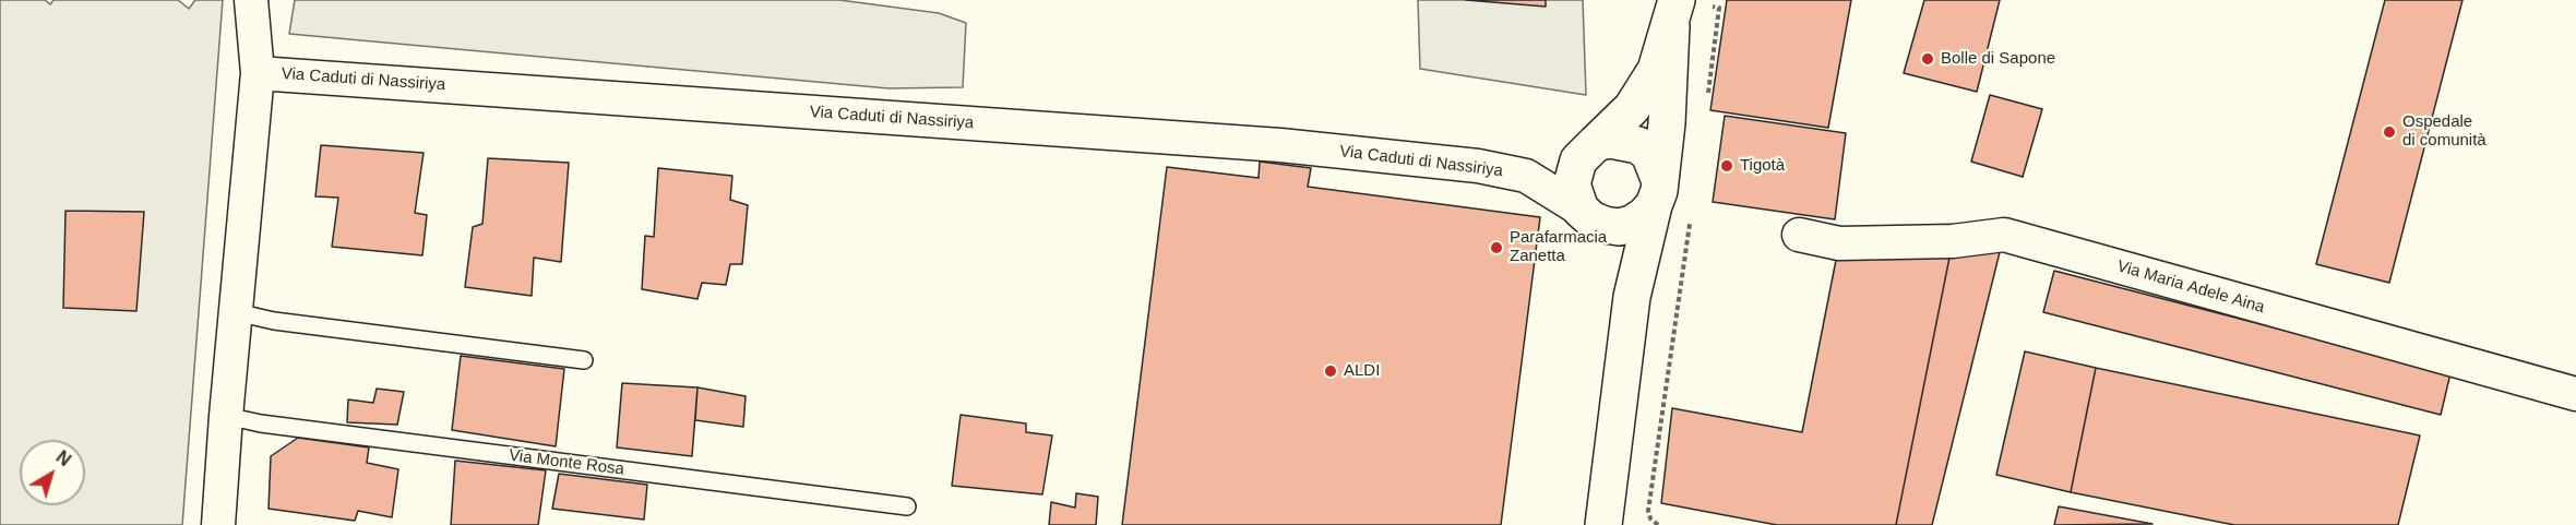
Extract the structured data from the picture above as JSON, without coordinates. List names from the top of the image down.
{
  "streets": {
    "street": ["Via Caduti di Nassiriya", "Via Maria Adele Aina"],
    "lane": ["Via Monte Rosa"]
  },
  "places": [
    "Bolle di Sapone",
    "Ospedale di comunità",
    "Tigotà",
    "Parafarmacia Zanetta",
    "ALDI"
  ],
  "north": "top right"
}
